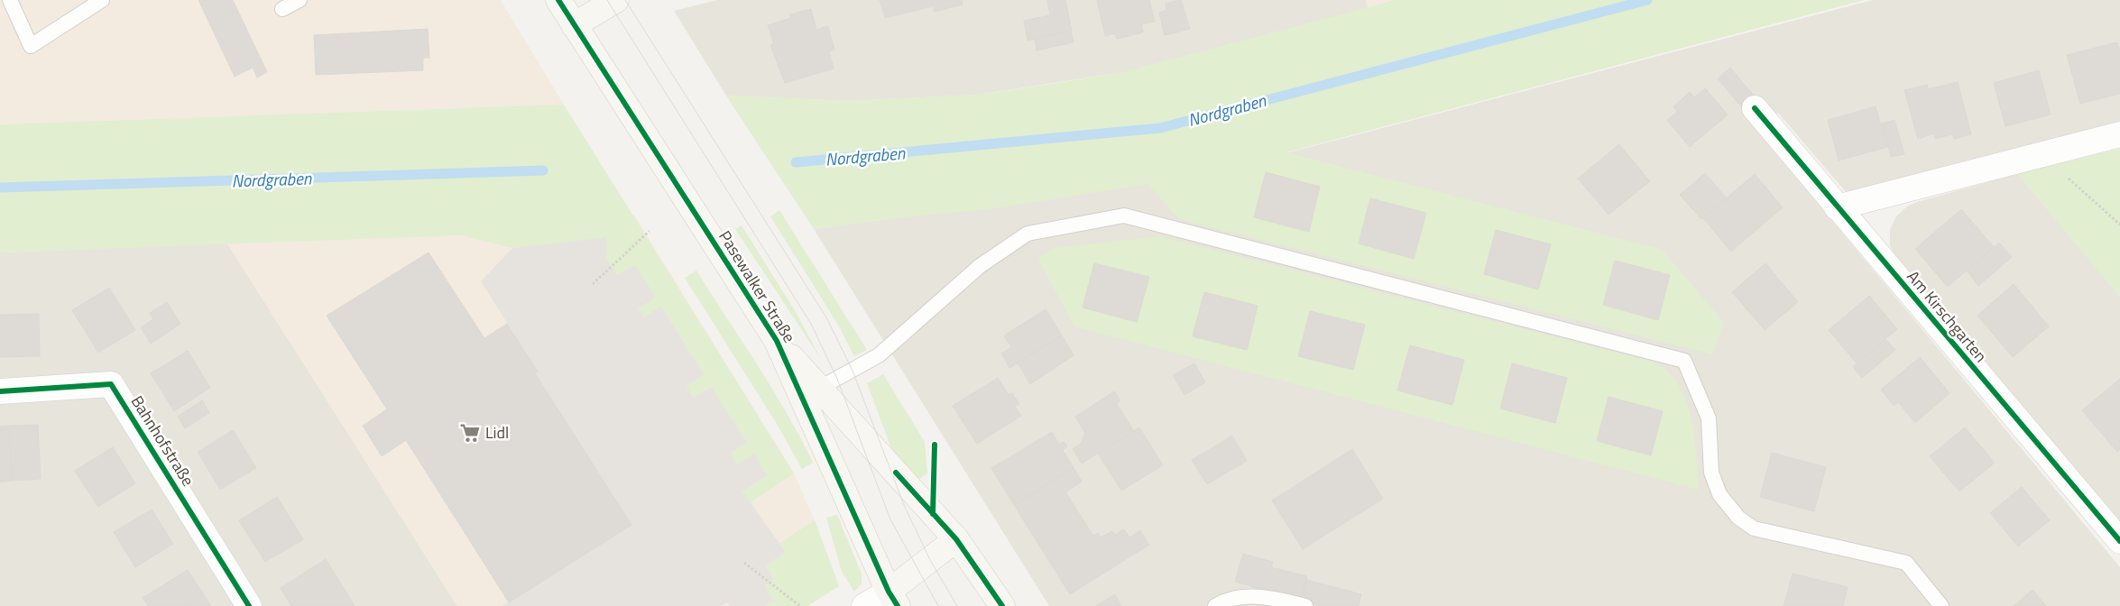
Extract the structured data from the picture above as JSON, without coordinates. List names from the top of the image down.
{
  "streets": {
    "main road": ["Pasewalker Straße"],
    "street": ["Am Kirschgarten", "Bahnhofstraße"]
  },
  "water": ["Nordgraben"],
  "places": {
    "supermarket": ["Lidl"]
  }
}
